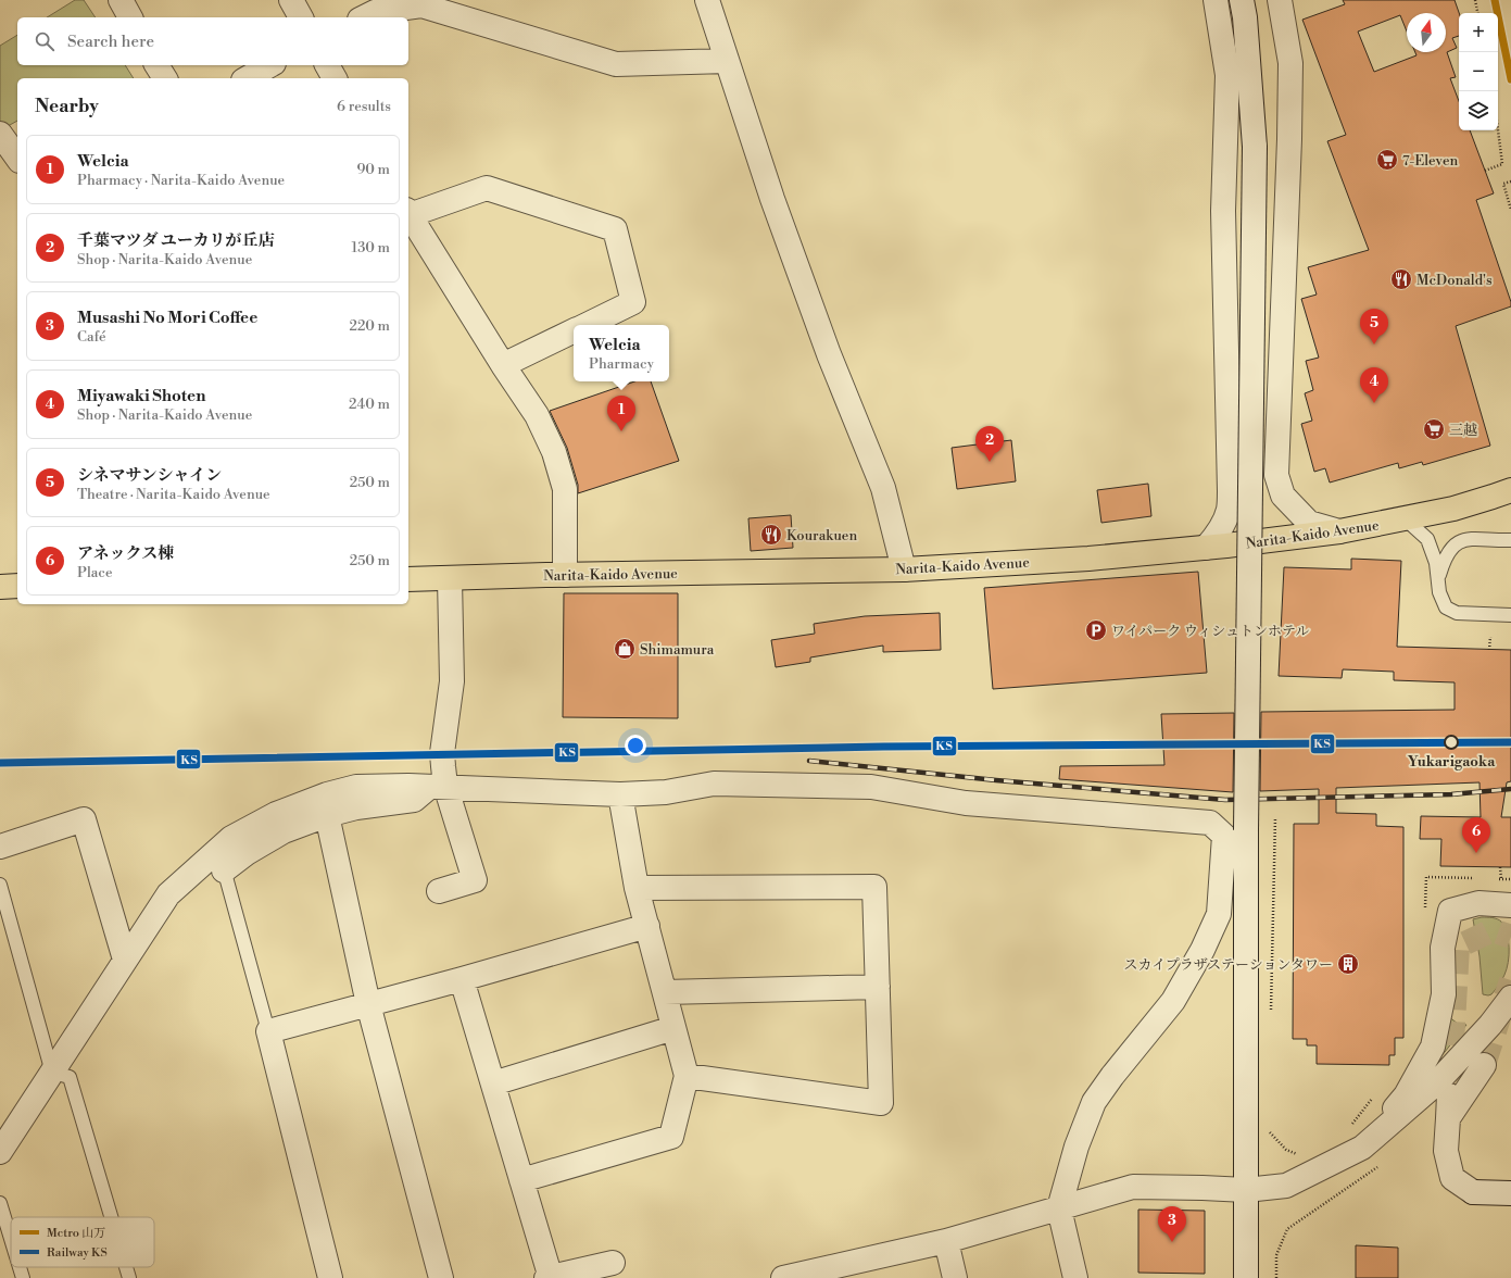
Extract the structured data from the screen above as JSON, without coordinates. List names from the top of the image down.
{
  "streets": {
    "highway": ["Narita-Kaido Avenue"]
  },
  "places": {
    "supermarket": ["7-Eleven", "三越"],
    "restaurant": ["McDonald's", "Kourakuen"],
    "parking": ["ワイパーク ウィシュトンホテル"],
    "shop": ["Shimamura"],
    "other": ["Yukarigaoka"],
    "building": ["スカイプラザステーションタワー"]
  },
  "lines": ["metro line 山万", "rail line KS"],
  "legend": ["Metro 山万", "Railway KS"],
  "north": "top",
  "page": {
    "map_buttons": ["+", "−"],
    "search": "Search here",
    "heading": ["Nearby", "6 results"],
    "list": [
      {
        "mark": "1",
        "name": "Welcia",
        "note": "Pharmacy · Narita-Kaido Avenue",
        "value": "90 m"
      },
      {
        "mark": "2",
        "name": "千葉マツダ ユーカリが丘店",
        "note": "Shop · Narita-Kaido Avenue",
        "value": "130 m"
      },
      {
        "mark": "3",
        "name": "Musashi No Mori Coffee",
        "note": "Café",
        "value": "220 m"
      },
      {
        "mark": "4",
        "name": "Miyawaki Shoten",
        "note": "Shop · Narita-Kaido Avenue",
        "value": "240 m"
      },
      {
        "mark": "5",
        "name": "シネマサンシャイン",
        "note": "Theatre · Narita-Kaido Avenue",
        "value": "250 m"
      },
      {
        "mark": "6",
        "name": "アネックス棟",
        "note": "Place",
        "value": "250 m"
      }
    ],
    "pins": [
      "5",
      "4",
      "1",
      "2",
      "6",
      "3"
    ],
    "popup": ["Welcia", "Pharmacy"]
  }
}
